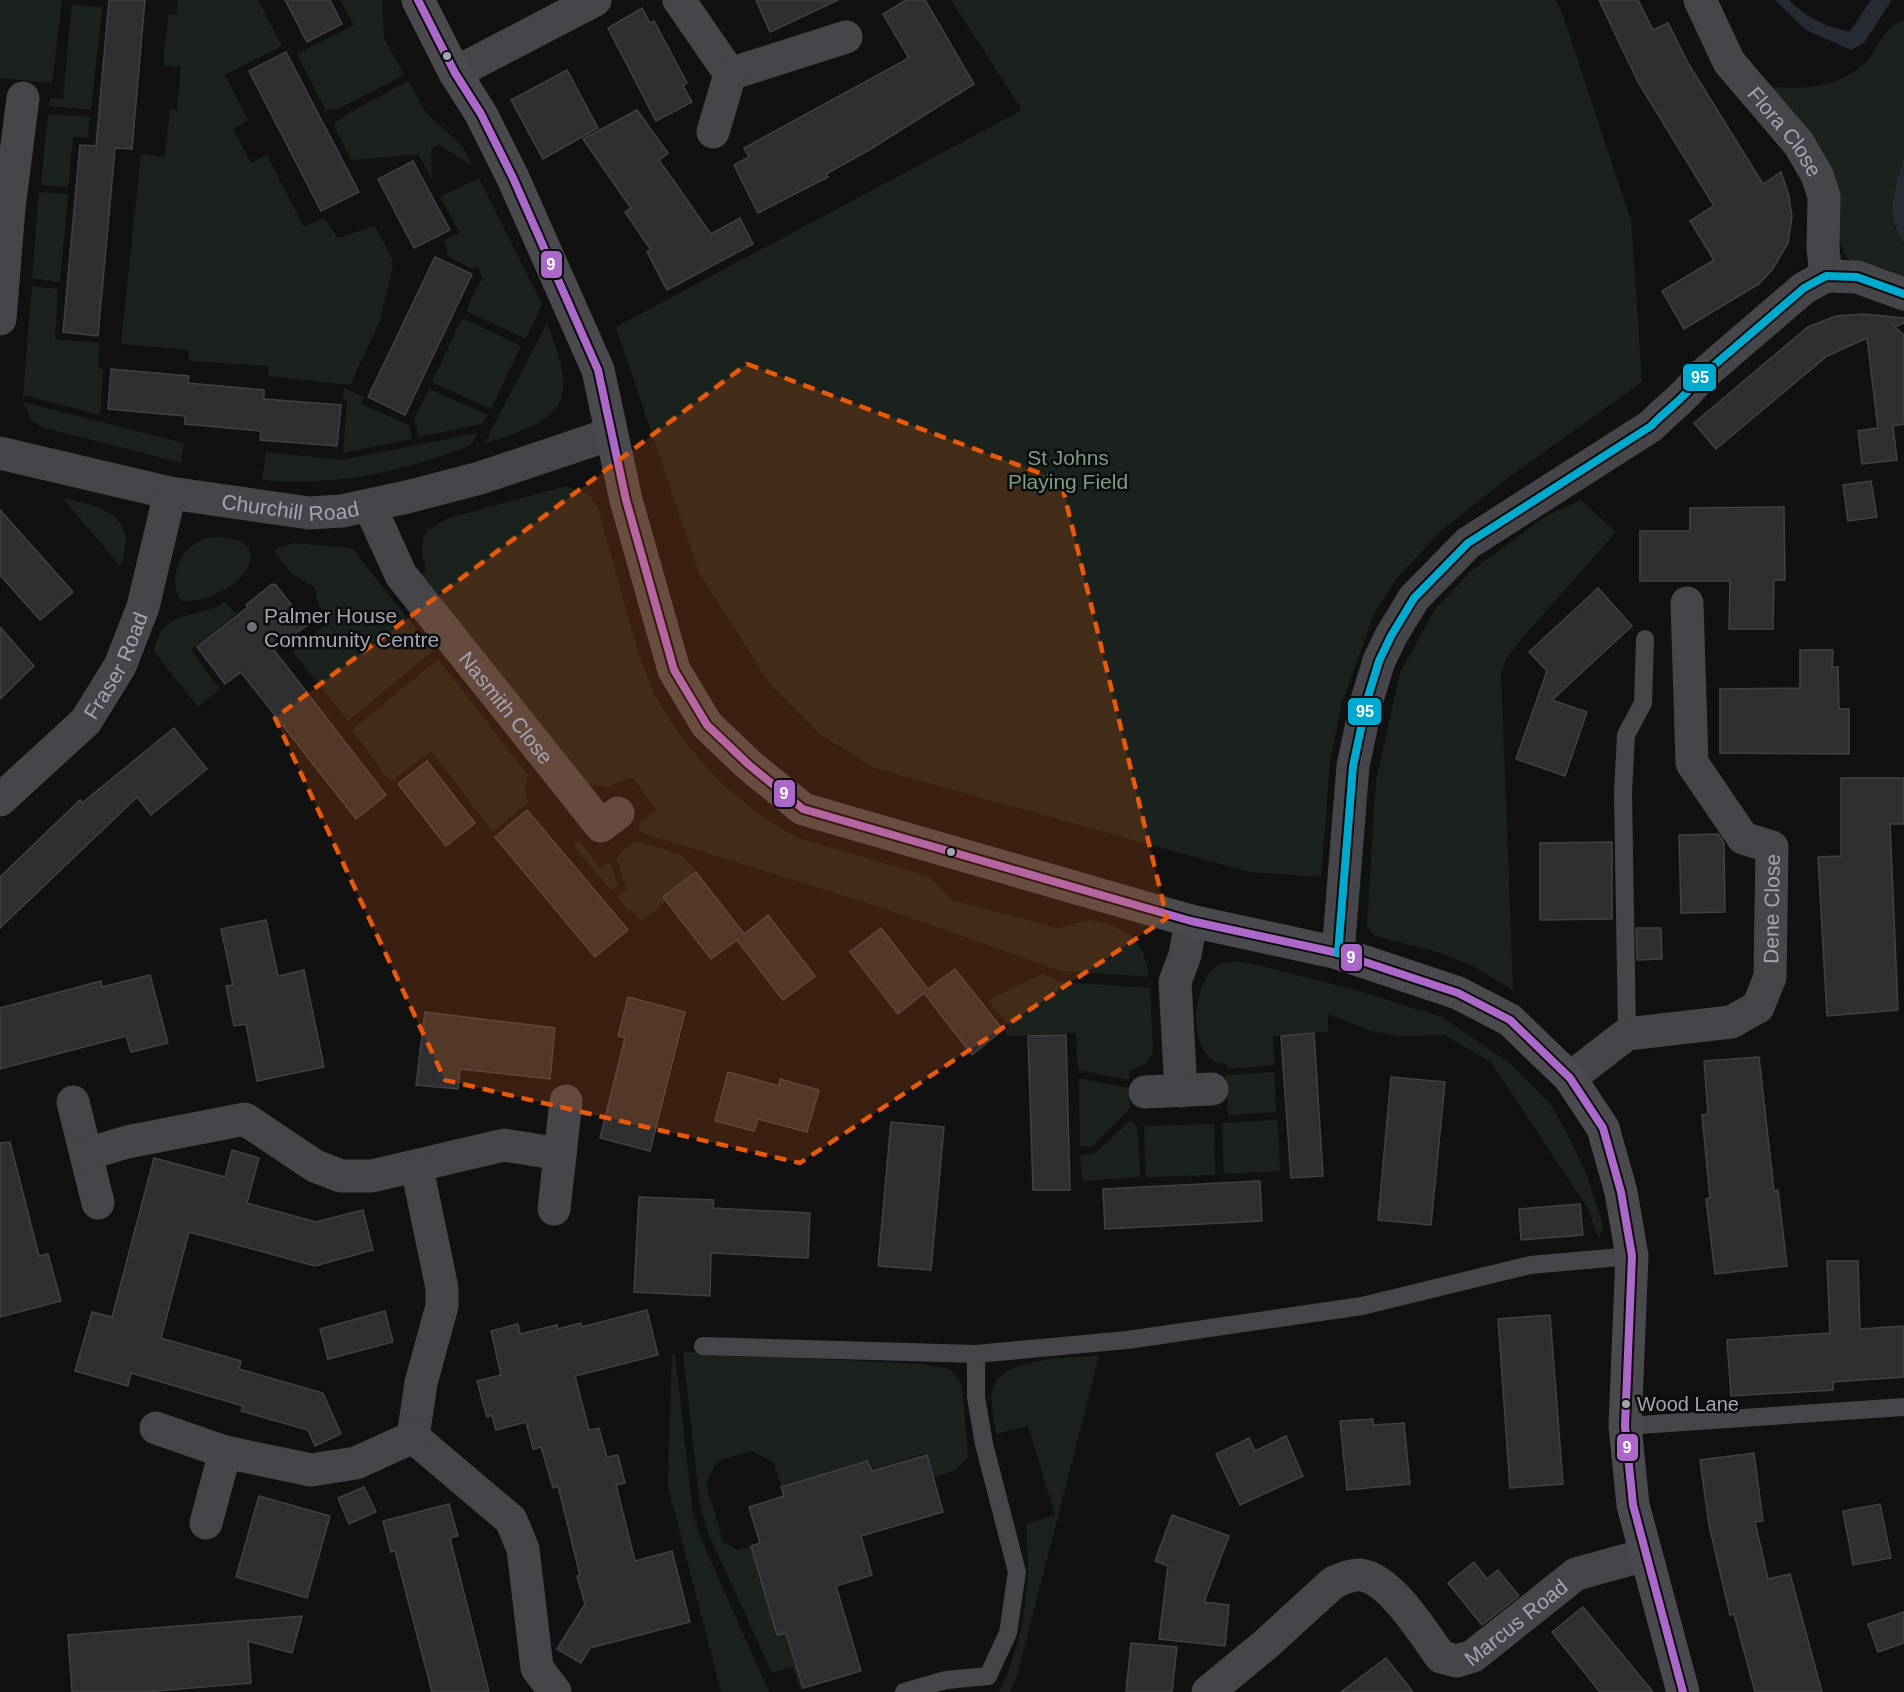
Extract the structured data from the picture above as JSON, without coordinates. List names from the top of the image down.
{
  "streets": {
    "street": [
      "Flora Close",
      "Churchill Road",
      "Fraser Road",
      "Nasmith Close",
      "Dene Close",
      "Marcus Road"
    ]
  },
  "crossings": [
    ["Churchill Road", "Fraser Road"],
    ["Churchill Road", "Nasmith Close"]
  ],
  "parks": ["St Johns Playing Field"],
  "places": ["Palmer House Community Centre", "Wood Lane"],
  "lines": ["transit line 9", "transit line 95"]
}
